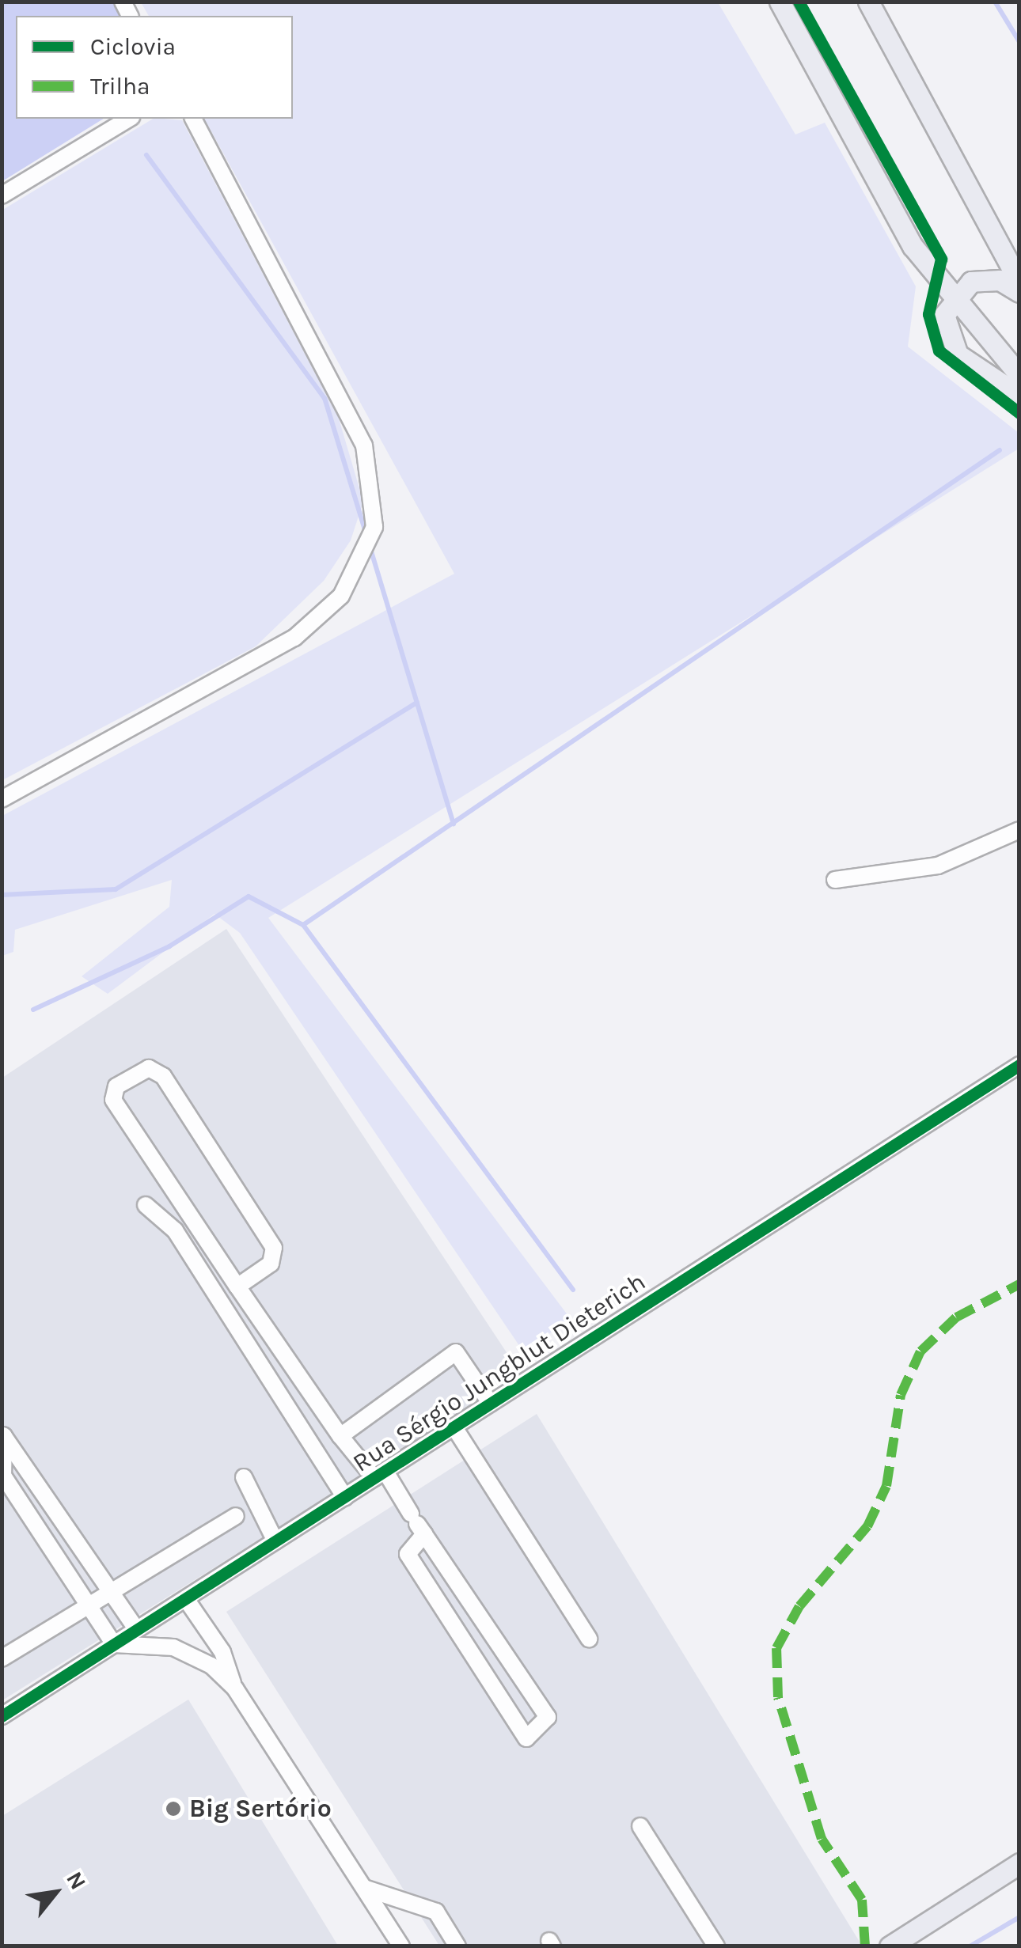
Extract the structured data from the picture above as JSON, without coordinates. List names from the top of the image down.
{
  "streets": {
    "street": ["Rua Sérgio Jungblut Dieterich"]
  },
  "places": ["Big Sertório"],
  "legend": ["Ciclovia", "Trilha"],
  "north": "top right"
}
